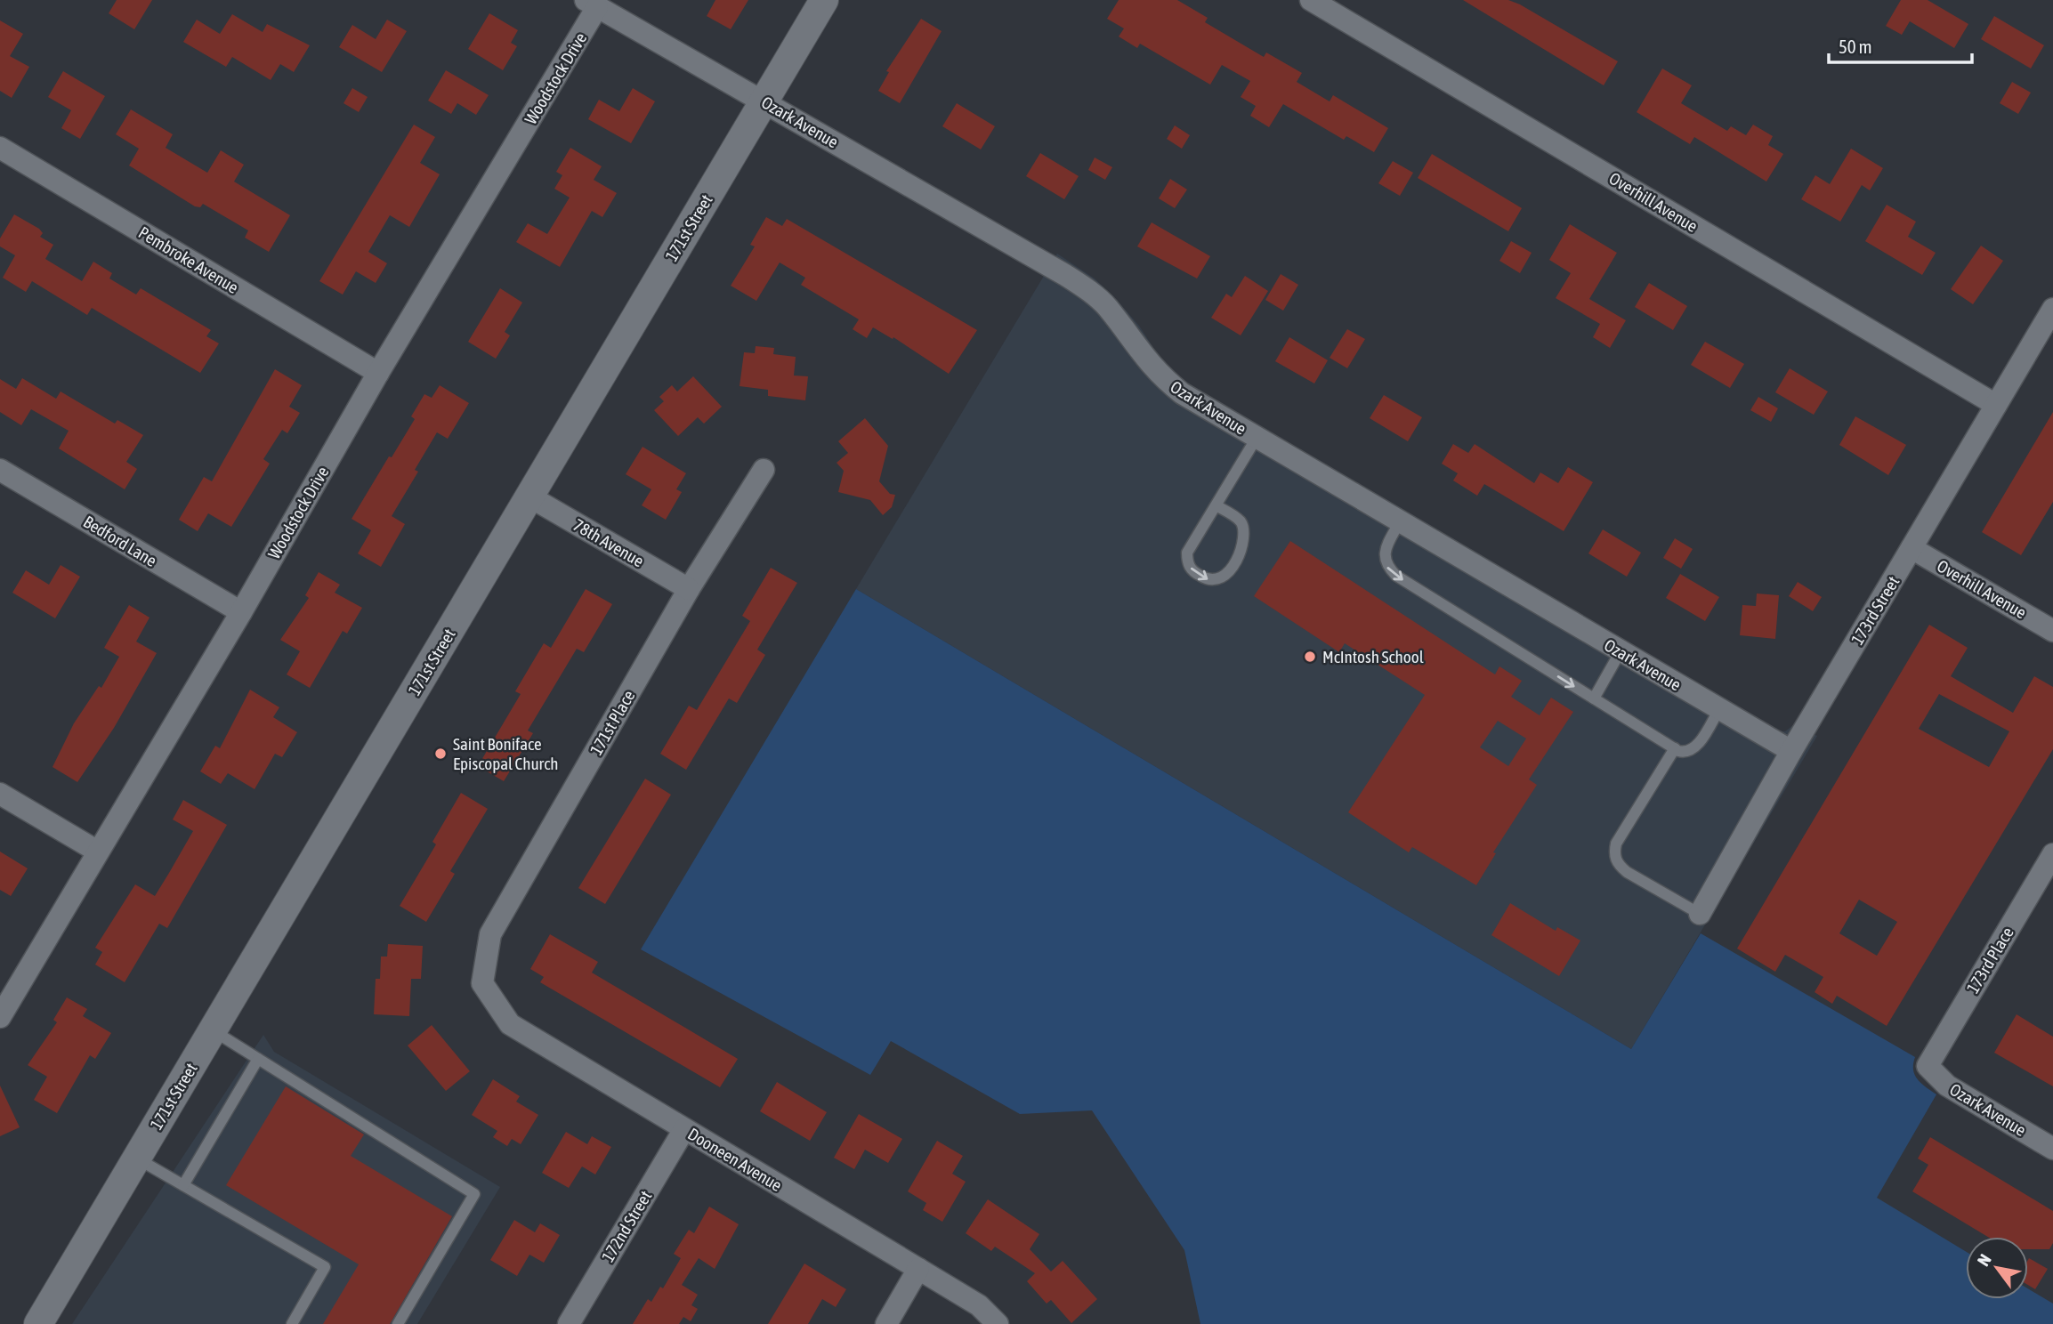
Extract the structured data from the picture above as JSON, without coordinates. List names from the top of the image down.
{
  "streets": {
    "street": [
      "Woodstock Drive",
      "Ozark Avenue",
      "Overhill Avenue",
      "171st Street",
      "Pembroke Avenue",
      "Bedford Lane",
      "78th Avenue",
      "173rd Street",
      "171st Place",
      "173rd Place",
      "Dooneen Avenue",
      "172nd Street"
    ]
  },
  "crossings": [
    ["Woodstock Drive", "Ozark Avenue"],
    ["Woodstock Drive", "Pembroke Avenue"],
    ["Woodstock Drive", "Bedford Lane"],
    ["Ozark Avenue", "171st Street"],
    ["Ozark Avenue", "173rd Street"],
    ["Ozark Avenue", "173rd Place"],
    ["Overhill Avenue", "173rd Street"],
    ["171st Street", "78th Avenue"],
    ["78th Avenue", "171st Place"],
    ["171st Place", "Dooneen Avenue"],
    ["Dooneen Avenue", "172nd Street"]
  ],
  "places": ["McIntosh School", "Saint Boniface Episcopal Church"],
  "scale_bar": "50 m",
  "north": "top left"
}
